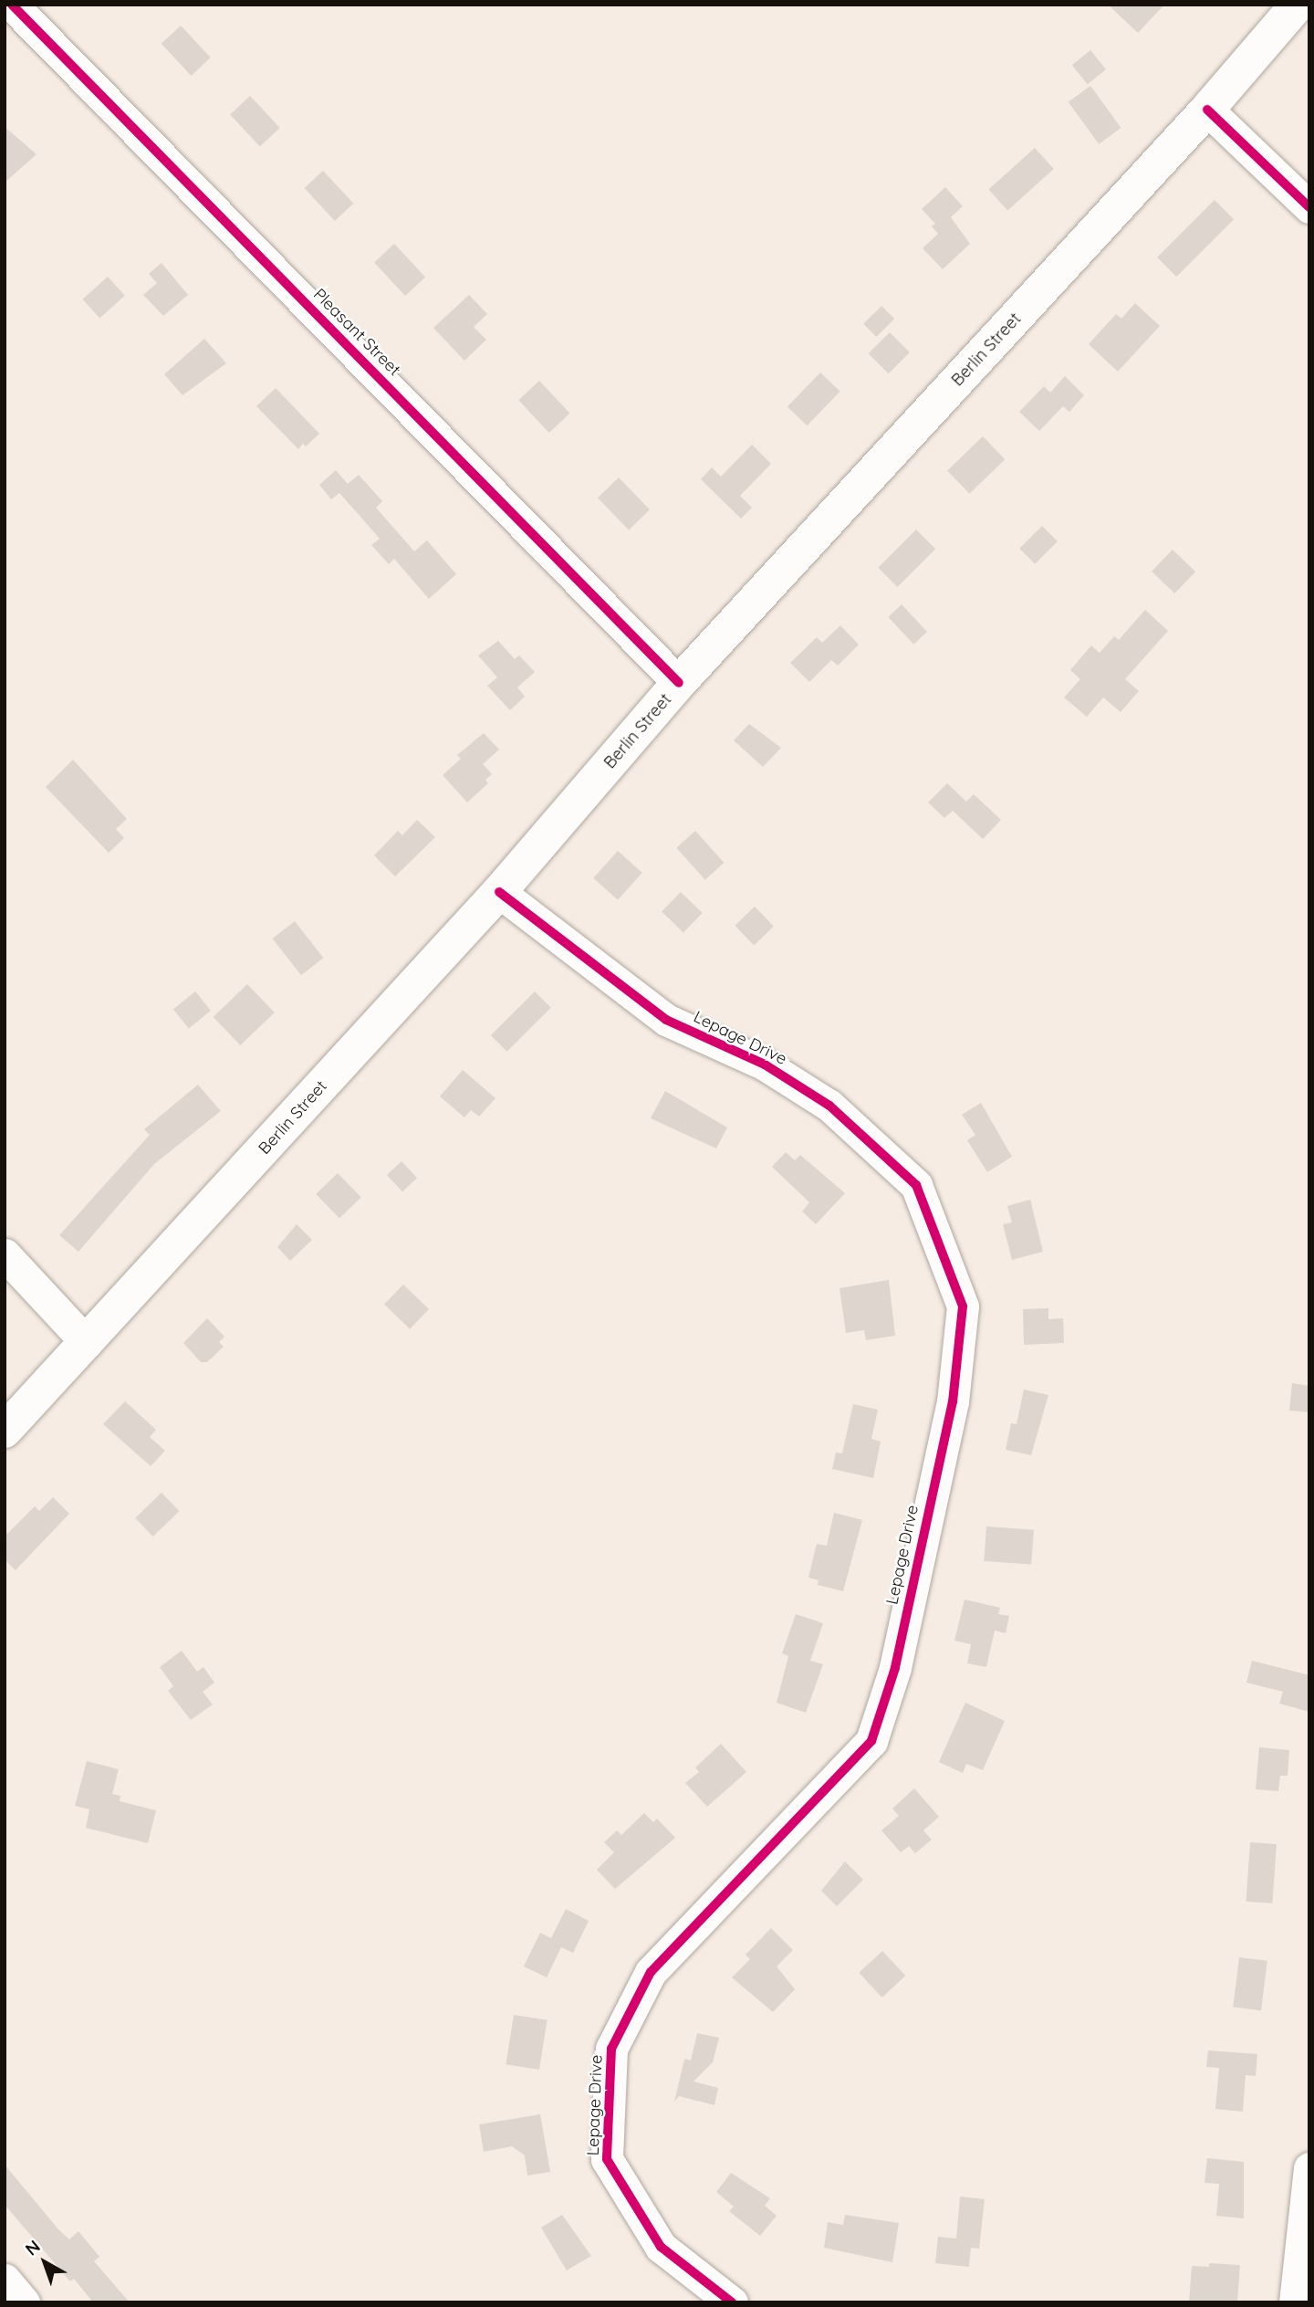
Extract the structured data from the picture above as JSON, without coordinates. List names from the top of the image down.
{
  "streets": {
    "main road": ["Berlin Street"],
    "street": ["Pleasant Street", "Lepage Drive"]
  },
  "crossings": [
    ["Pleasant Street", "Berlin Street"],
    ["Berlin Street", "Lepage Drive"]
  ],
  "north": "top left"
}
